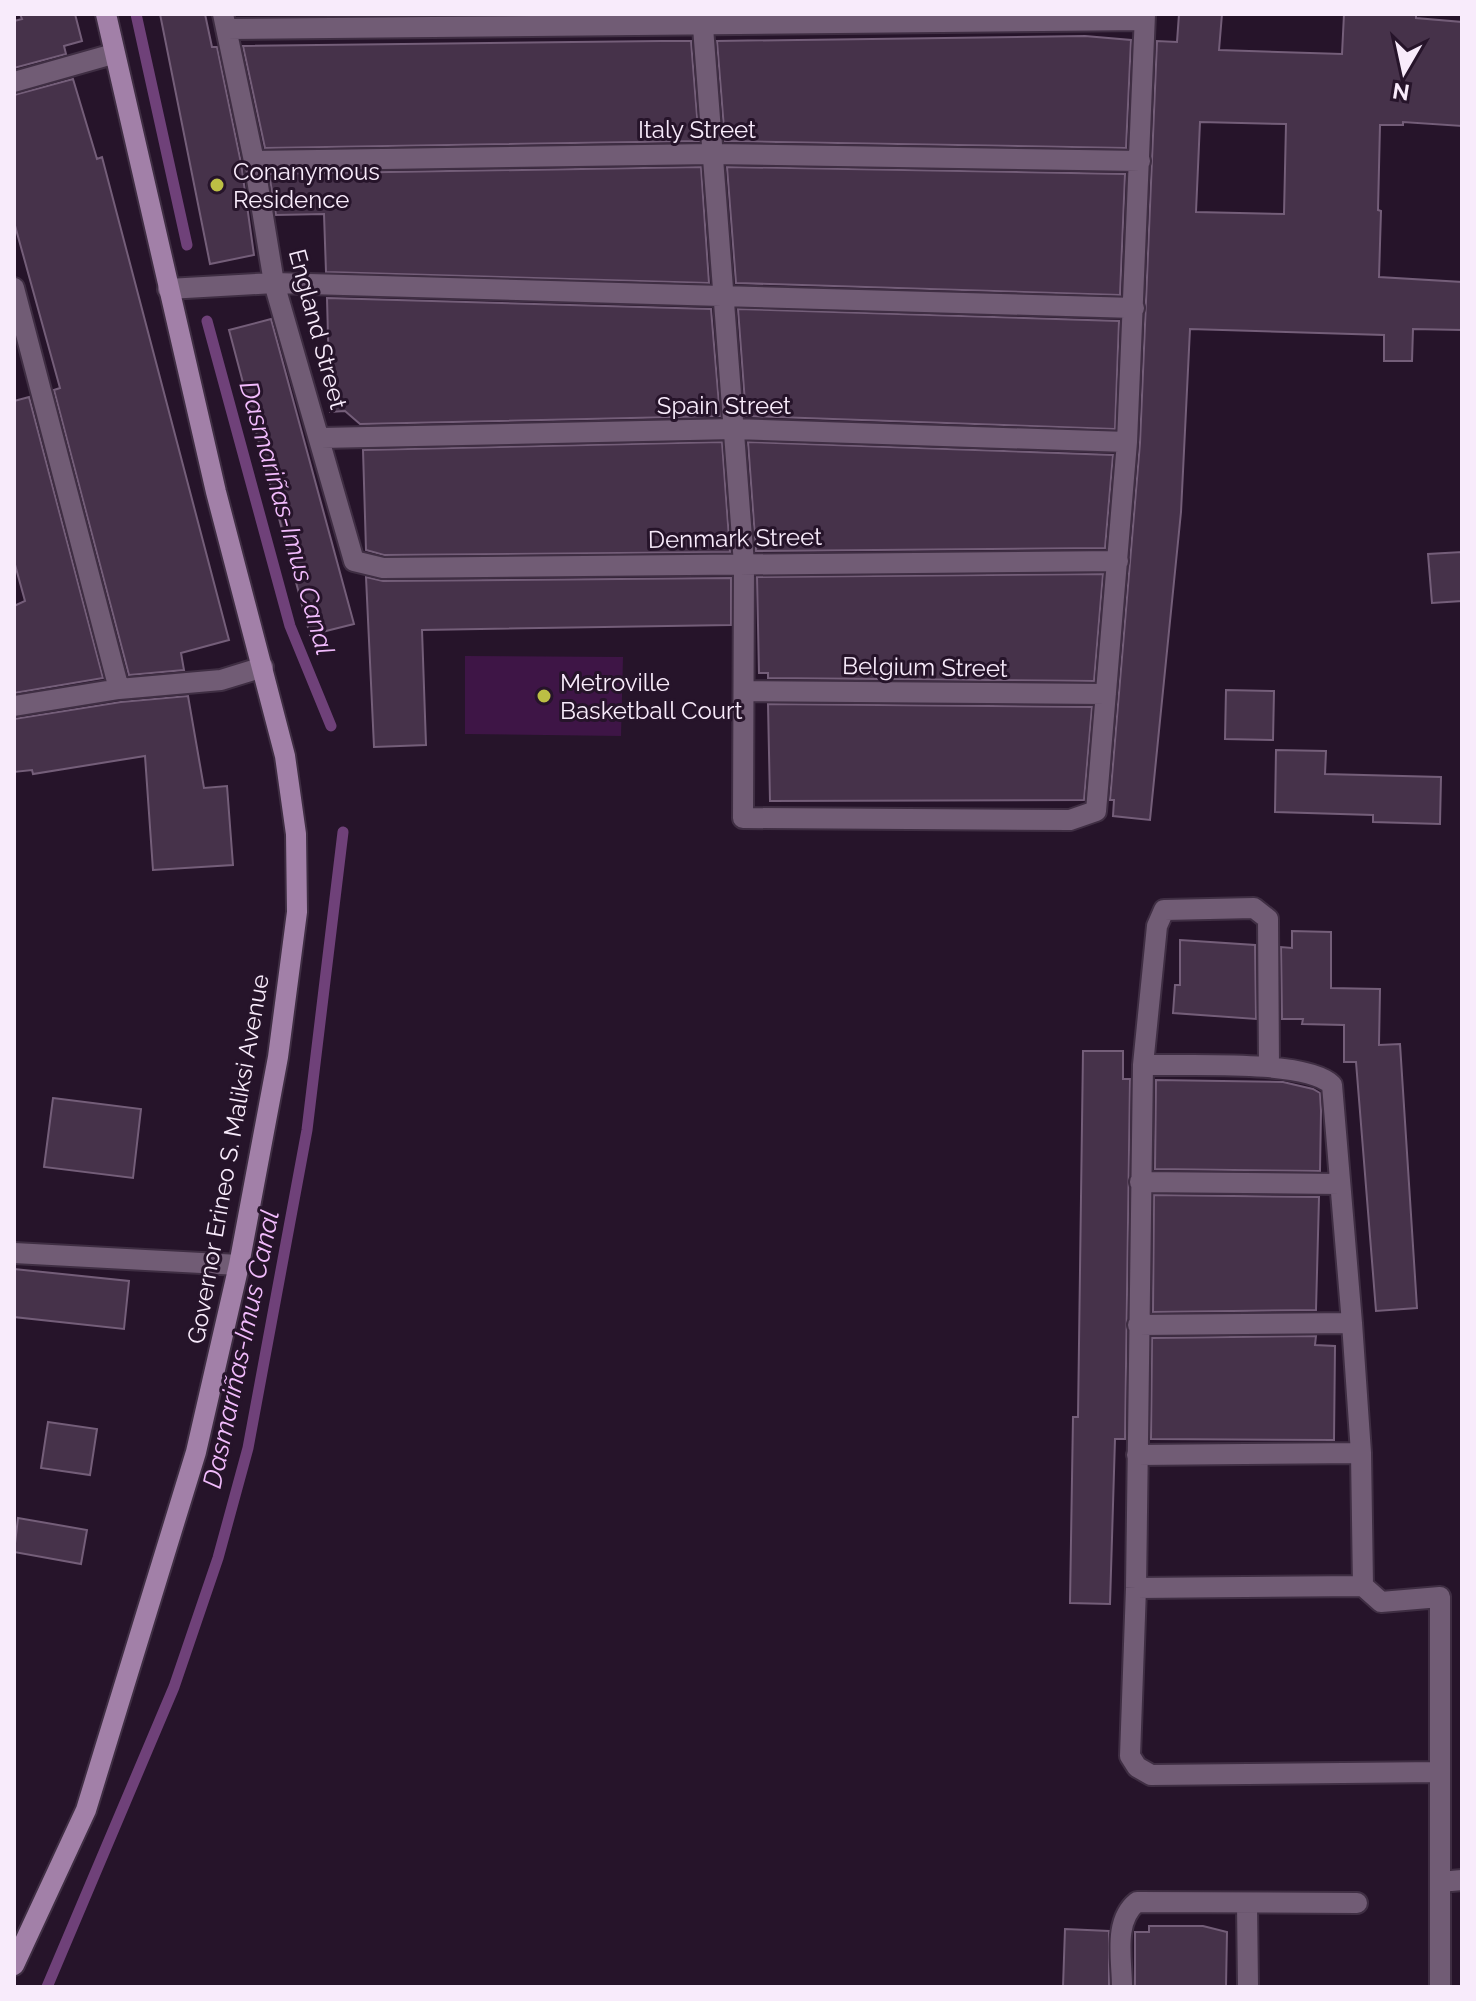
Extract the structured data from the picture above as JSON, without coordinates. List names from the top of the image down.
{
  "streets": {
    "main road": ["Governor Erineo S. Maliksi Avenue"],
    "street": [
      "Italy Street",
      "England Street",
      "Spain Street",
      "Denmark Street",
      "Belgium Street"
    ]
  },
  "crossings": [
    ["Italy Street", "England Street"],
    ["England Street", "Spain Street"],
    ["England Street", "Denmark Street"]
  ],
  "water": ["Dasmariñas-Imus Canal"],
  "places": ["Conanymous Residence", "Metroville Basketball Court"],
  "north": "bottom"
}
